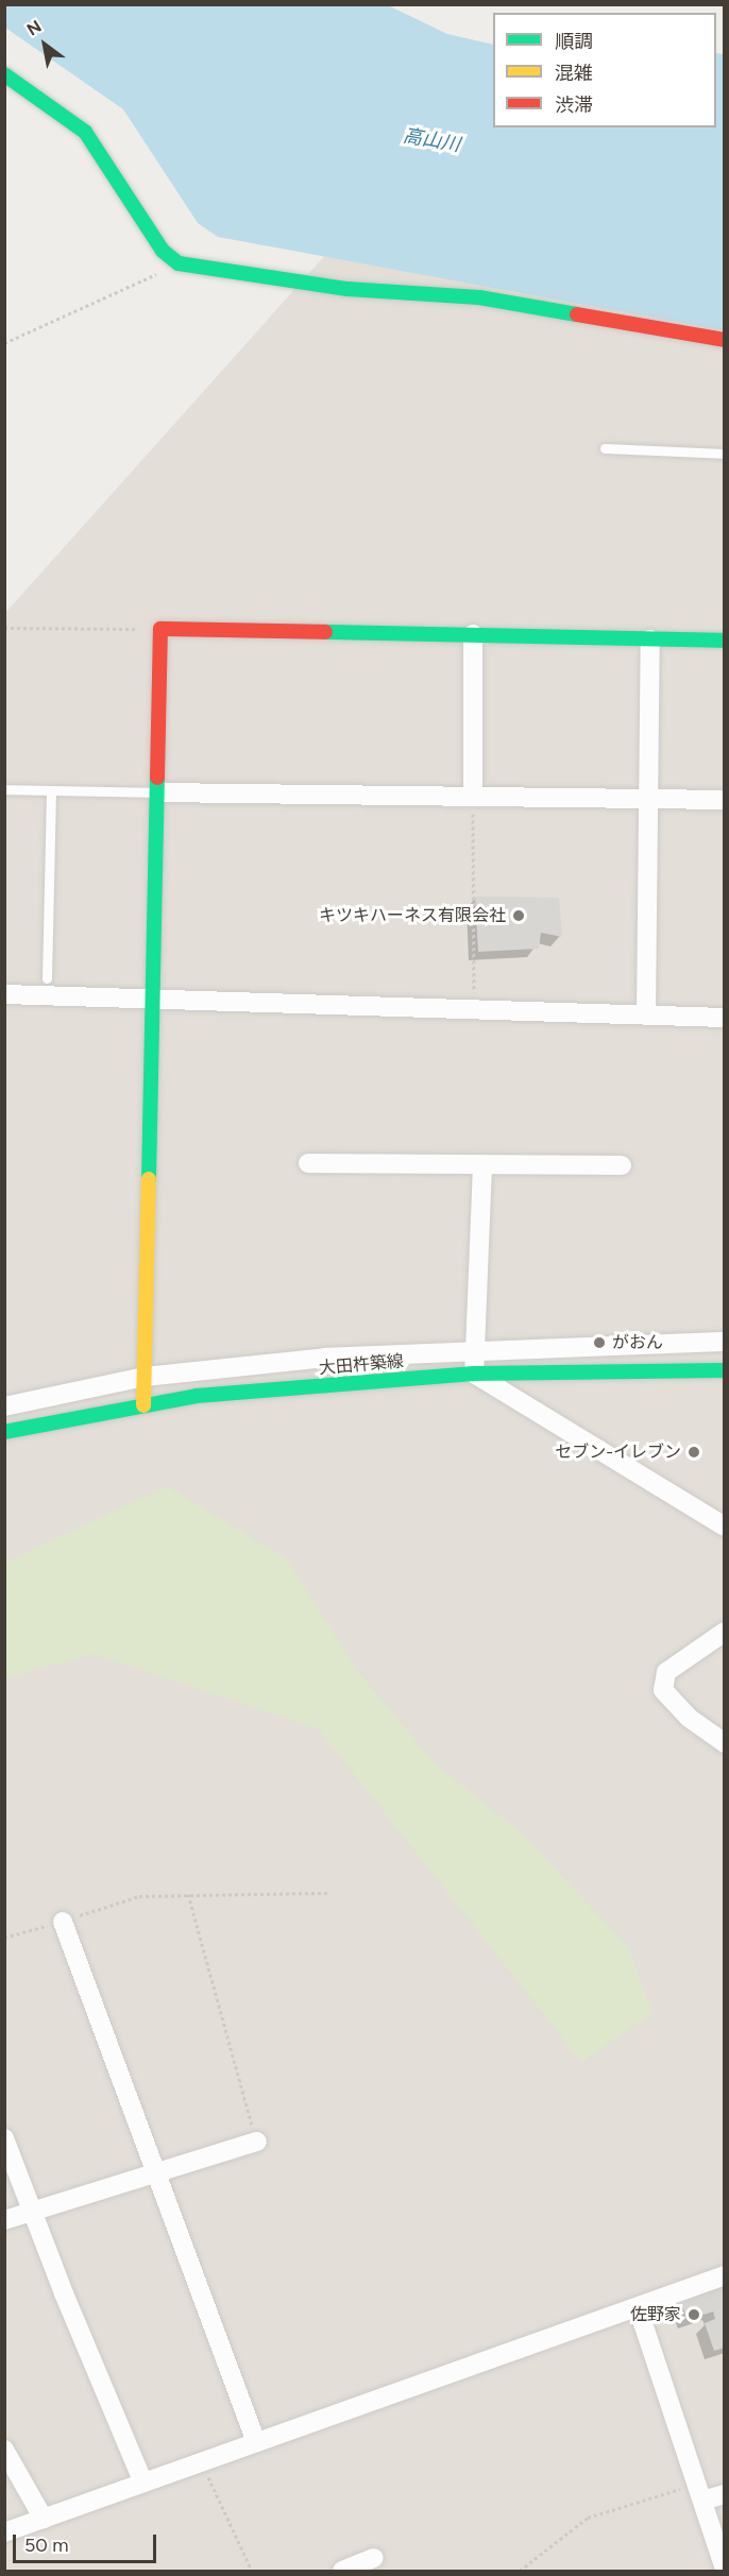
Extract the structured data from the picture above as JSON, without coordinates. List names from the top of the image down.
{
  "streets": {
    "street": ["大田杵築線"]
  },
  "water": ["高山川"],
  "places": [
    "キツキハーネス有限会社",
    "がおん",
    "セブン-イレブン",
    "佐野家"
  ],
  "legend": ["順調", "混雑", "渋滞"],
  "scale_bar": "50 m",
  "north": "top left"
}
